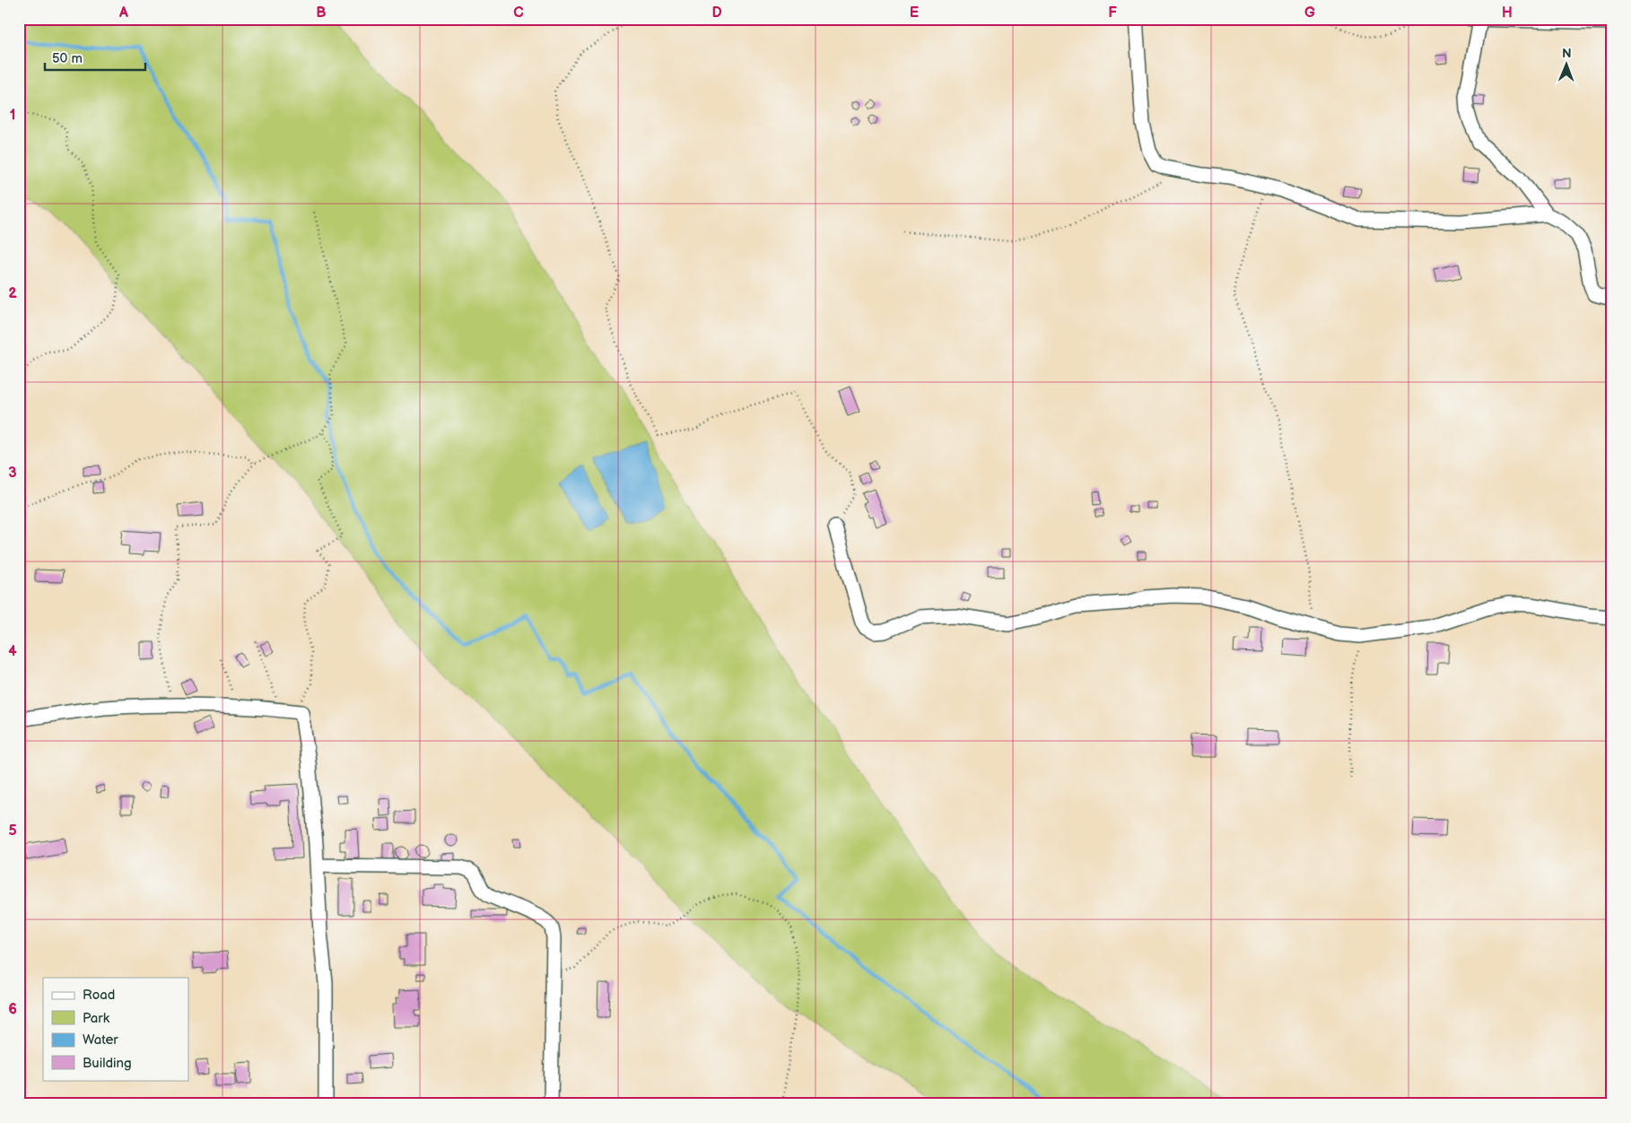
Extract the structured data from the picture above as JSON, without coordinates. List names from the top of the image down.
{
  "legend": [
    "Road",
    "Park",
    "Water",
    "Building"
  ],
  "scale_bar": "50 m",
  "north": "top",
  "grid": {
    "columns": [
      "A",
      "B",
      "C",
      "D",
      "E",
      "F",
      "G",
      "H"
    ],
    "rows": [
      "1",
      "2",
      "3",
      "4",
      "5",
      "6"
    ]
  }
}
